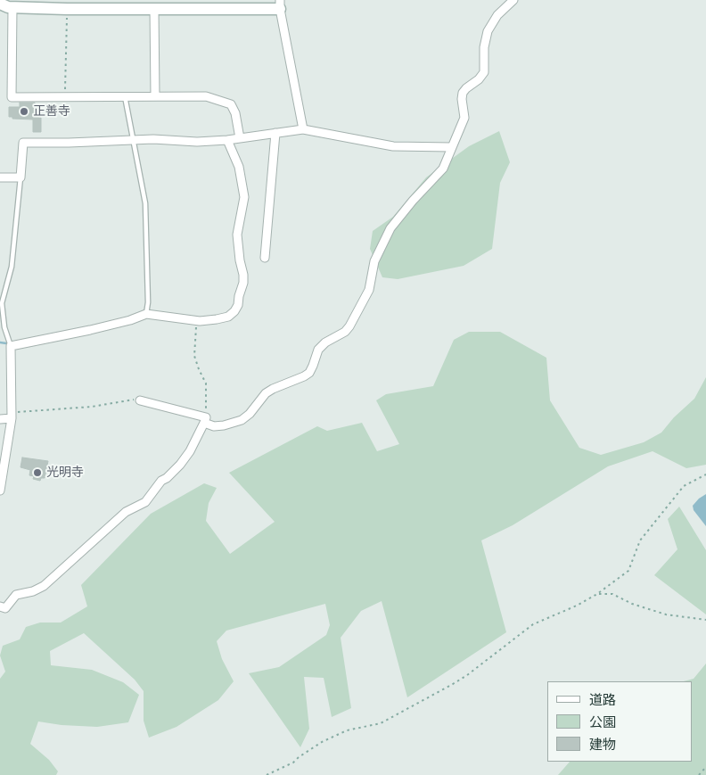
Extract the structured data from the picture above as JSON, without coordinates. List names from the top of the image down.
{
  "places": ["正善寺", "光明寺"],
  "legend": ["道路", "公園", "建物"]
}
